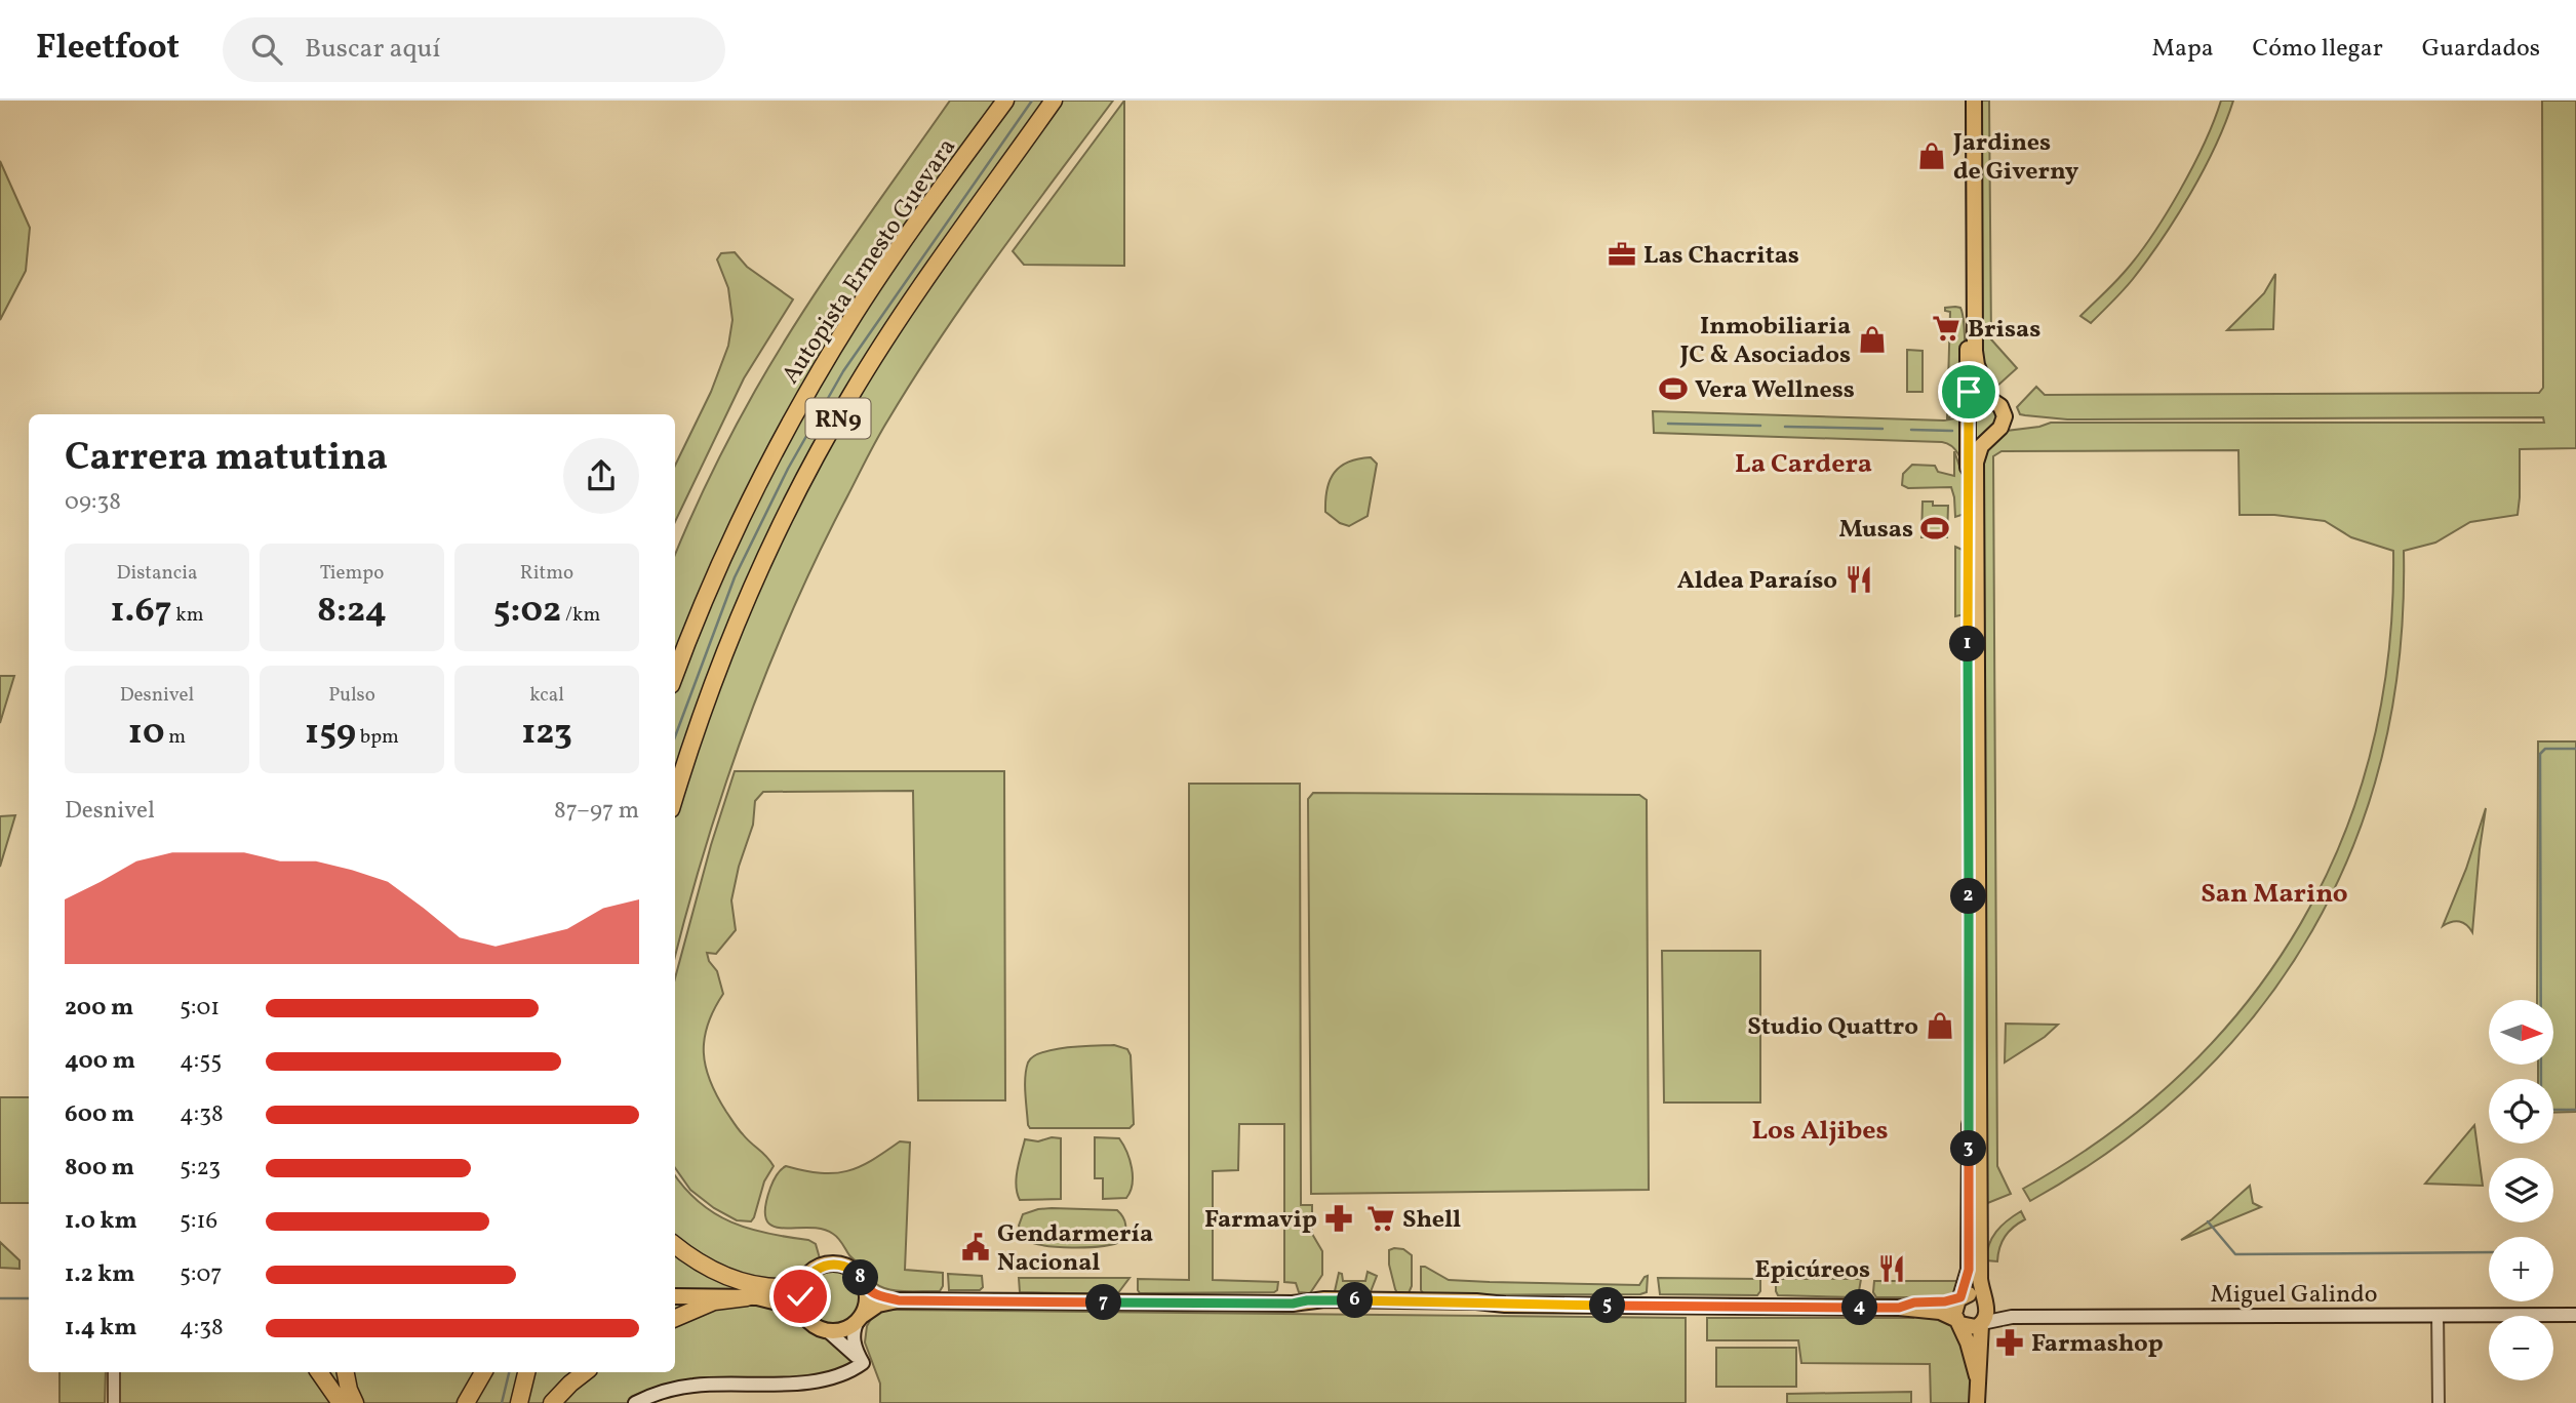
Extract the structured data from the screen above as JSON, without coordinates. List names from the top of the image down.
{
  "streets": {
    "highway": ["Autopista Ernesto Guevara", "RN9"],
    "main road": ["Miguel Galindo"]
  },
  "districts": ["La Cardera", "San Marino", "Los Aljibes"],
  "places": {
    "shop": ["Jardines de Giverny", "Inmobiliaria JC & Asociados", "Studio Quattro"],
    "office": ["Las Chacritas"],
    "supermarket": ["Brisas", "Shell"],
    "sports": ["Vera Wellness", "Musas"],
    "restaurant": ["Aldea Paraíso", "Epicúreos"],
    "pharmacy": ["Farmavip", "Farmashop"],
    "public building": ["Gendarmería Nacional"]
  },
  "north": "right",
  "page": {
    "header": "Fleetfoot",
    "search": "Buscar aquí",
    "nav": ["Mapa", "Cómo llegar", "Guardados"],
    "heading": ["Carrera matutina", "09:38"],
    "stats": [
      ["Distancia", "1.67 km"],
      ["Tiempo", "8:24"],
      ["Ritmo", "5:02 /km"],
      ["Desnivel", "10 m"],
      ["Pulso", "159 bpm"],
      ["kcal", "123"]
    ],
    "pins": [
      "1",
      "2",
      "3",
      "8",
      "6",
      "7",
      "5",
      "4"
    ],
    "chart": ["Desnivel", "87–97 m"],
    "list": [
      {
        "name": "200 m",
        "note": "5:01"
      },
      {
        "name": "400 m",
        "note": "4:55"
      },
      {
        "name": "600 m",
        "note": "4:38"
      },
      {
        "name": "800 m",
        "note": "5:23"
      },
      {
        "name": "1.0 km",
        "note": "5:16"
      },
      {
        "name": "1.2 km",
        "note": "5:07"
      },
      {
        "name": "1.4 km",
        "note": "4:38"
      }
    ],
    "map_buttons": ["+", "−"]
  }
}
